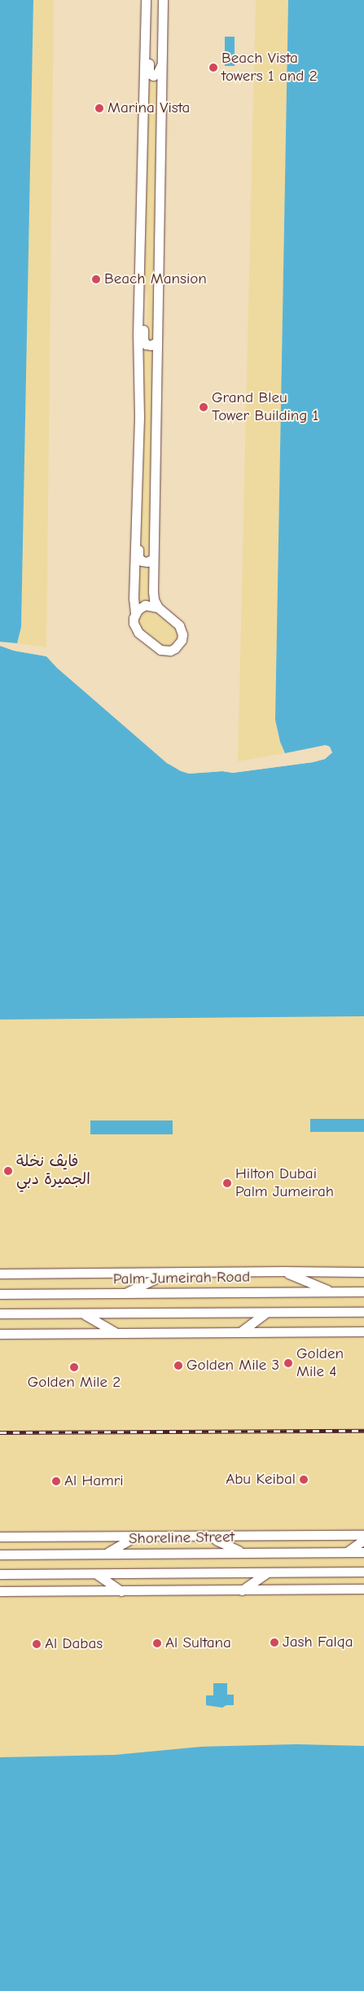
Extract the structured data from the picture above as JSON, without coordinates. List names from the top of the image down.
{
  "streets": {
    "street": ["Palm Jumeirah Road", "Shoreline Street"]
  },
  "places": [
    "Beach Vista towers 1 and 2",
    "Marina Vista",
    "Beach Mansion",
    "Grand Bleu Tower Building 1",
    "فايڤ نخلة الجميرة دبي",
    "Hilton Dubai Palm Jumeirah",
    "Golden Mile 4",
    "Golden Mile 3",
    "Golden Mile 2",
    "Abu Keibal",
    "Al Hamri",
    "Jash Falqa",
    "Al Sultana",
    "Al Dabas"
  ]
}
